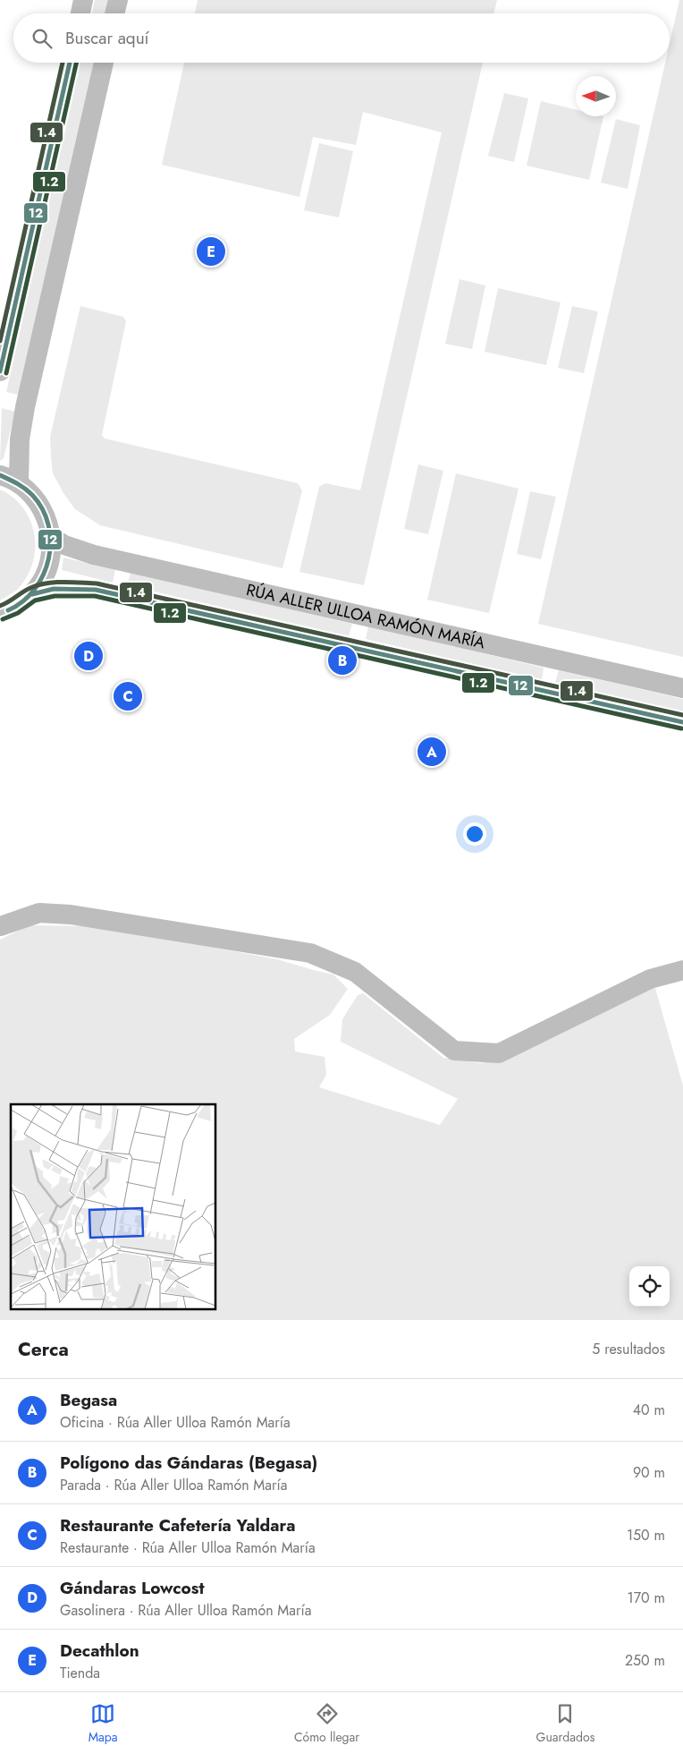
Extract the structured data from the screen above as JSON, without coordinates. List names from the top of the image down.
{
  "streets": {
    "street": ["RÚA ALLER ULLOA RAMÓN MARÍA"]
  },
  "lines": ["transit line 12", "transit line 1.2", "transit line 1.4"],
  "north": "left",
  "page": {
    "search": "Buscar aquí",
    "pins": [
      "E",
      "D",
      "B",
      "C",
      "A"
    ],
    "heading": ["Cerca", "5 resultados"],
    "list": [
      {
        "mark": "A",
        "name": "Begasa",
        "note": "Oficina · Rúa Aller Ulloa Ramón María",
        "value": "40 m"
      },
      {
        "mark": "B",
        "name": "Polígono das Gándaras (Begasa)",
        "note": "Parada · Rúa Aller Ulloa Ramón María",
        "value": "90 m"
      },
      {
        "mark": "C",
        "name": "Restaurante Cafetería Yaldara",
        "note": "Restaurante · Rúa Aller Ulloa Ramón María",
        "value": "150 m"
      },
      {
        "mark": "D",
        "name": "Gándaras Lowcost",
        "note": "Gasolinera · Rúa Aller Ulloa Ramón María",
        "value": "170 m"
      },
      {
        "mark": "E",
        "name": "Decathlon",
        "note": "Tienda",
        "value": "250 m"
      }
    ],
    "nav": ["Mapa", "Cómo llegar", "Guardados"]
  }
}
